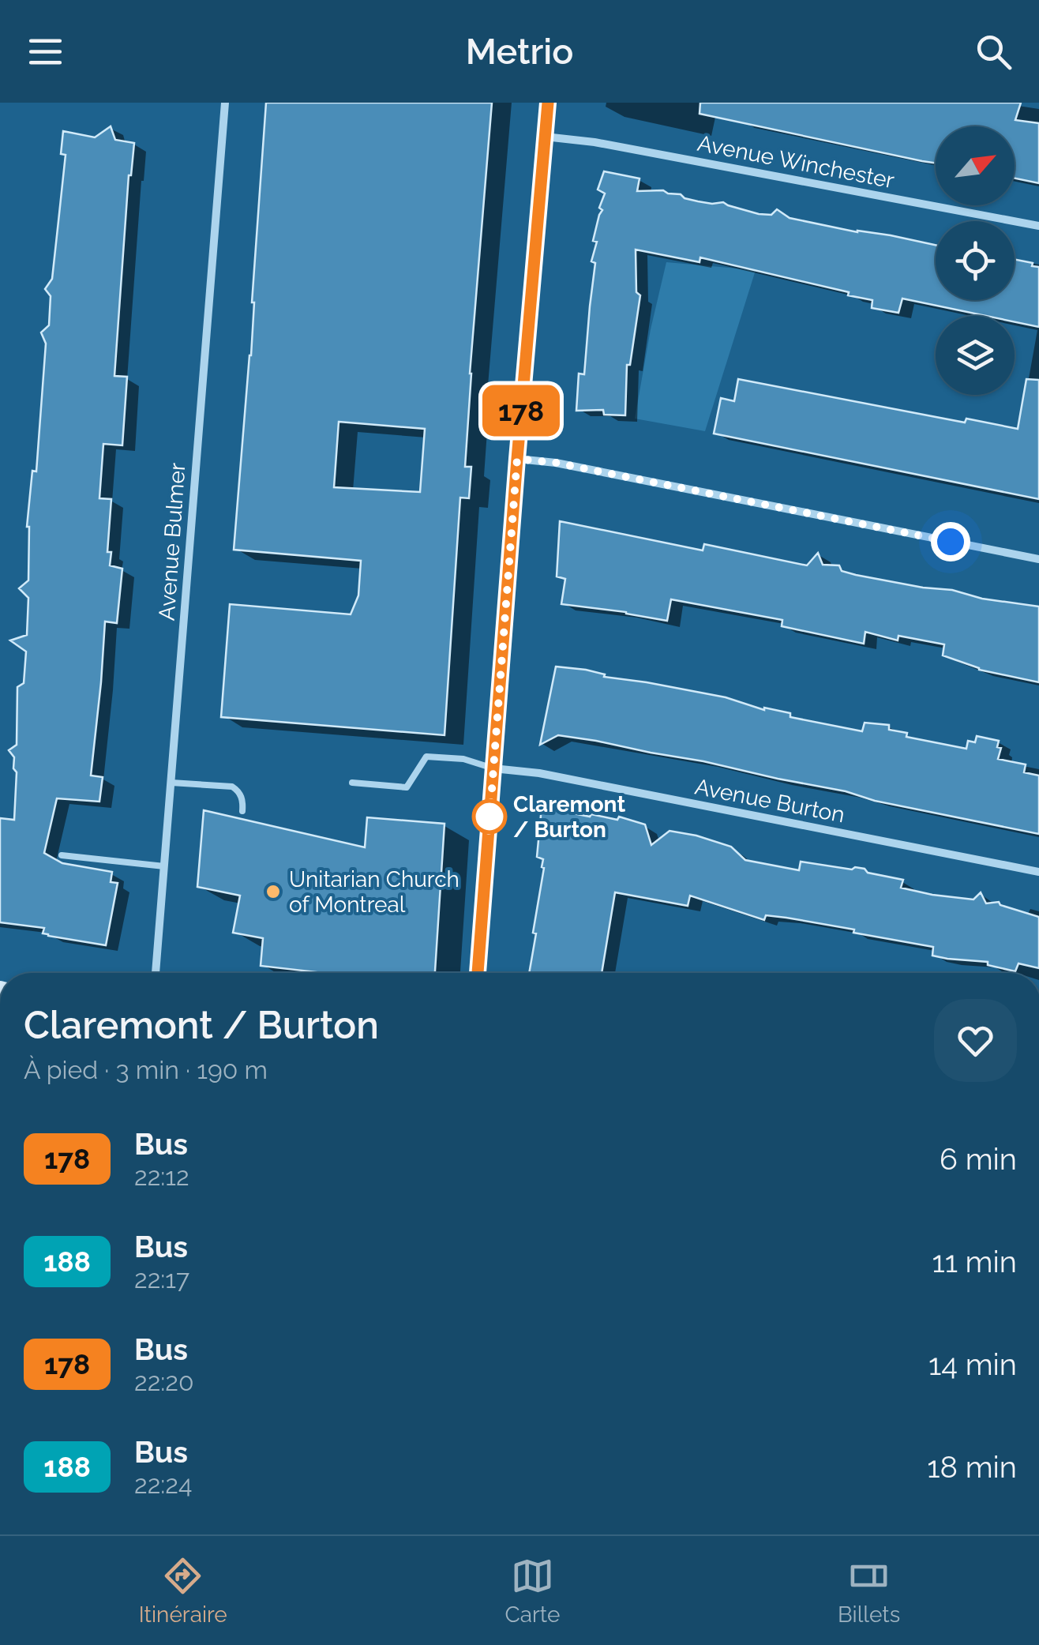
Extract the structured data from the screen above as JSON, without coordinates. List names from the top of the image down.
{
  "streets": {
    "street": ["Avenue Winchester", "Avenue Bulmer", "Avenue Burton"]
  },
  "places": ["Claremont / Burton", "Unitarian Church of Montreal"],
  "lines": ["bus line 178"],
  "north": "top right",
  "page": {
    "header": "Metrio",
    "on_map": "178",
    "heading": ["Claremont / Burton", "À pied · 3 min · 190 m"],
    "list": [
      {
        "mark": "178",
        "name": "Bus",
        "note": "22:12",
        "value": "6 min"
      },
      {
        "mark": "188",
        "name": "Bus",
        "note": "22:17",
        "value": "11 min"
      },
      {
        "mark": "178",
        "name": "Bus",
        "note": "22:20",
        "value": "14 min"
      },
      {
        "mark": "188",
        "name": "Bus",
        "note": "22:24",
        "value": "18 min"
      }
    ],
    "tabs": ["Itinéraire", "Carte", "Billets"]
  }
}
